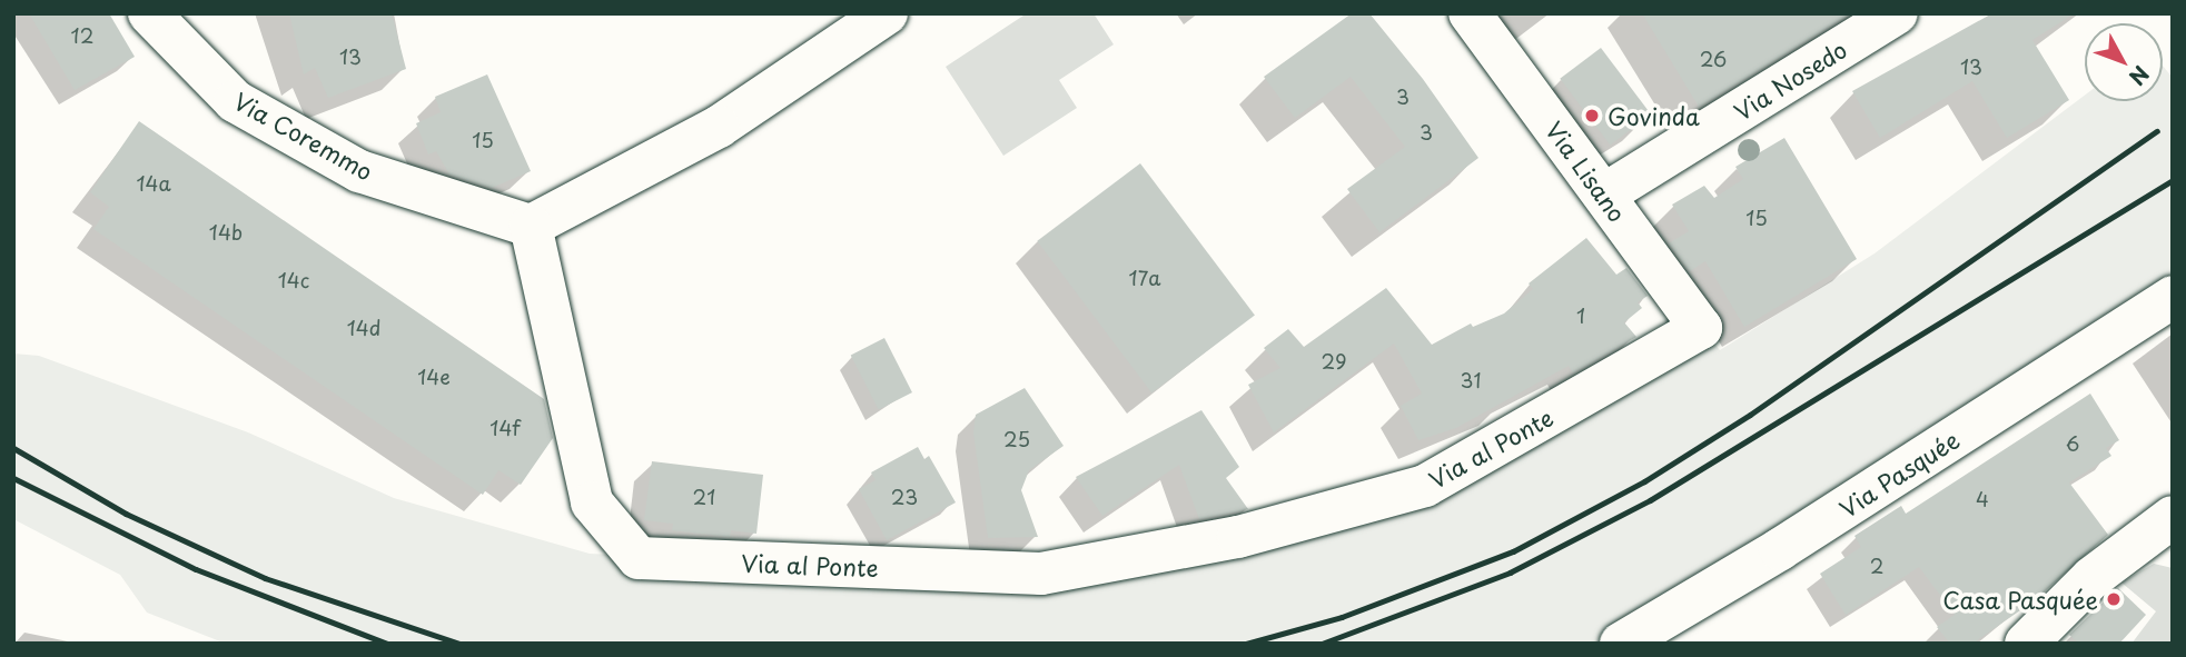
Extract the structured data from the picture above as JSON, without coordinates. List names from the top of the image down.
{
  "streets": {
    "street": [
      "Via Nosedo",
      "Via Coremmo",
      "Via Lisano",
      "Via al Ponte",
      "Via Pasquée"
    ]
  },
  "crossings": [
    ["Via Nosedo", "Via Lisano"],
    ["Via Coremmo", "Via al Ponte"],
    ["Via Lisano", "Via al Ponte"]
  ],
  "places": ["Govinda", "Casa Pasquée"],
  "house_numbers": [
    "12",
    "13",
    "26",
    "13",
    "3",
    "3",
    "15",
    "14a",
    "15",
    "14b",
    "17a",
    "14c",
    "1",
    "14d",
    "29",
    "14e",
    "31",
    "14f",
    "25",
    "6",
    "21",
    "23",
    "4",
    "2"
  ],
  "north": "bottom right"
}
